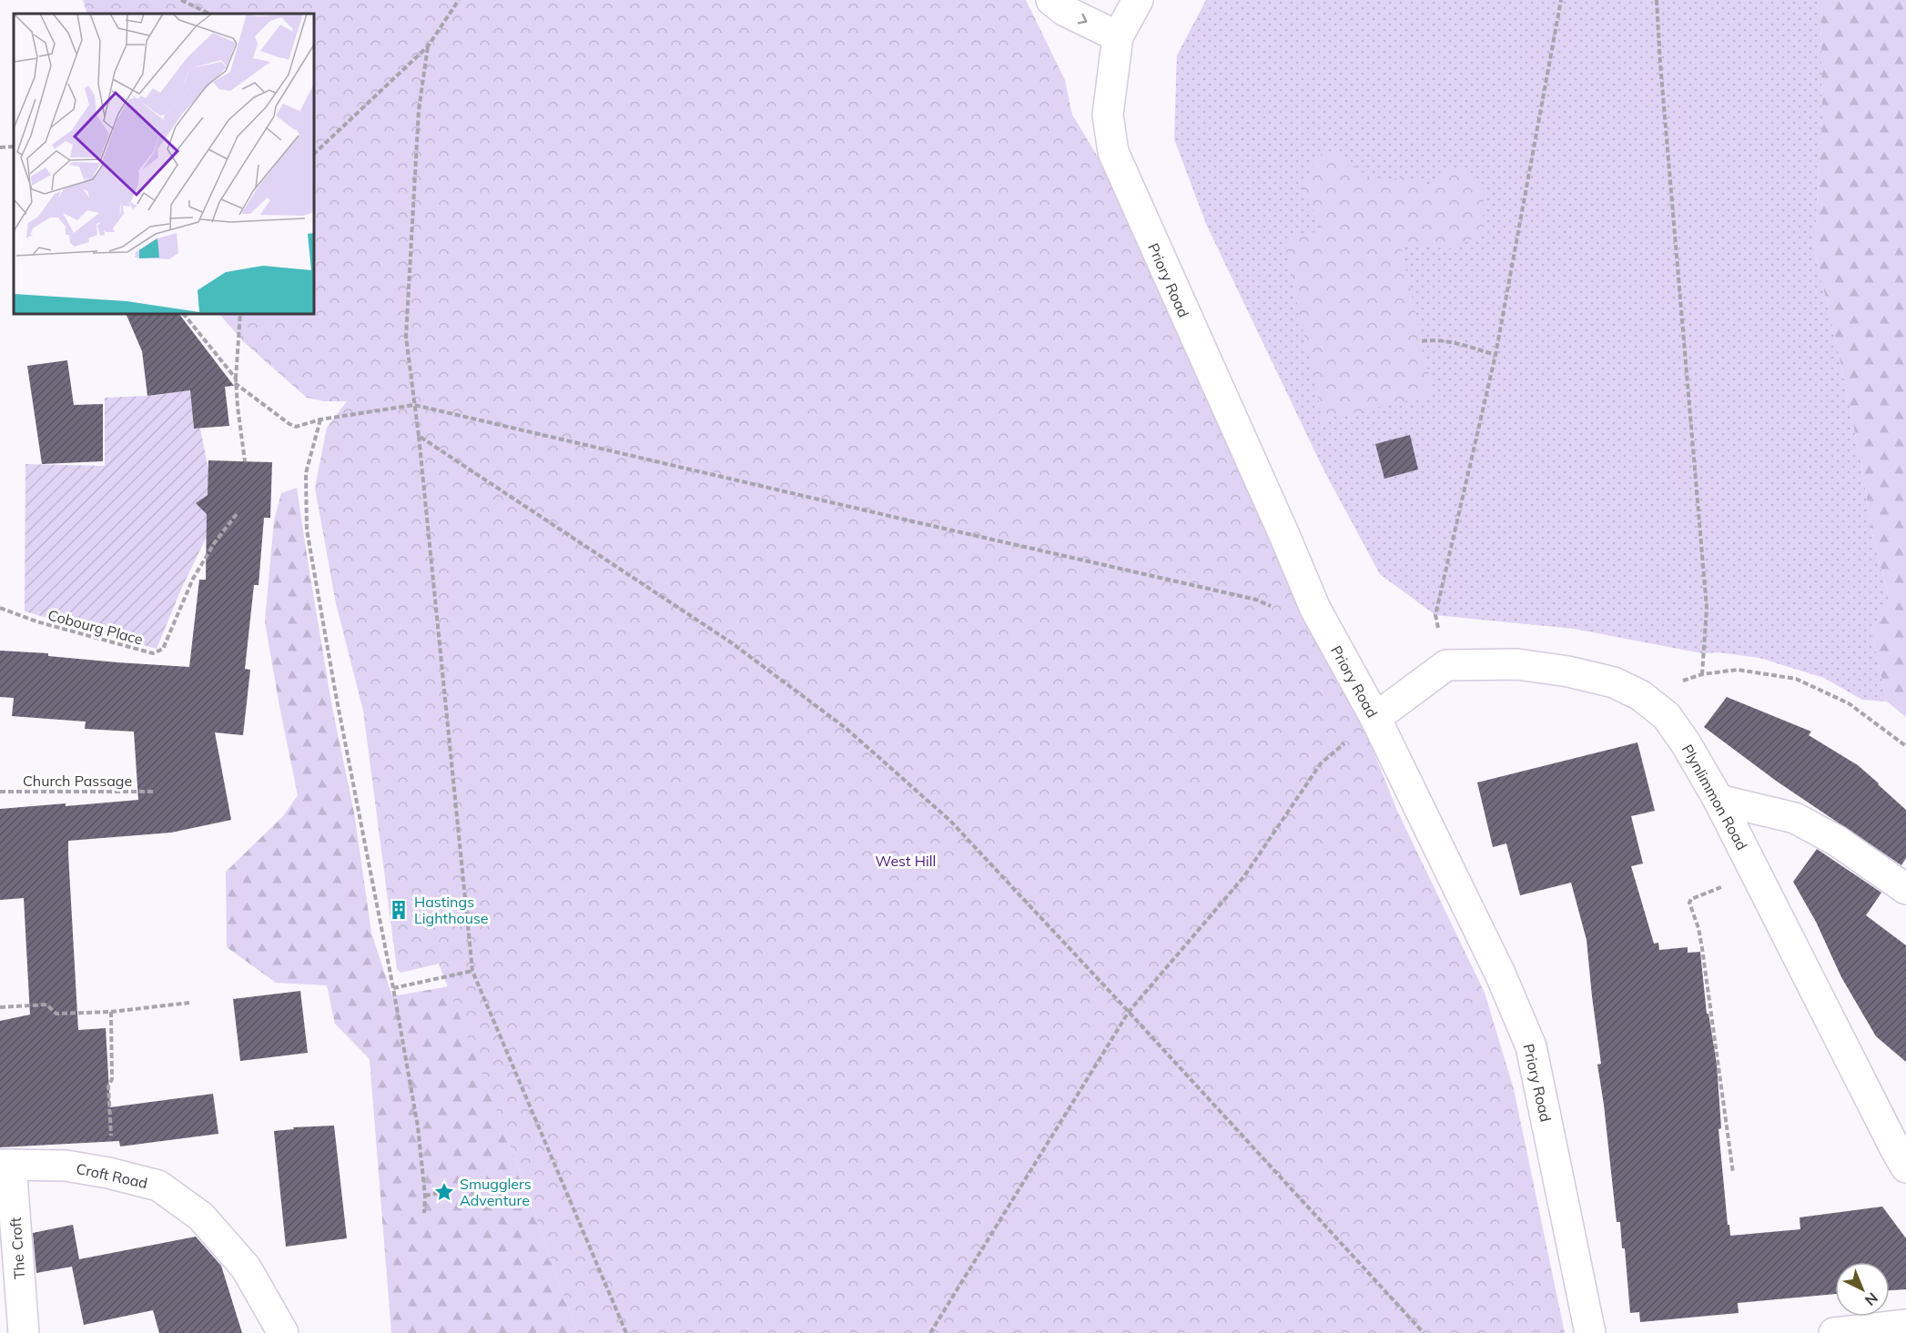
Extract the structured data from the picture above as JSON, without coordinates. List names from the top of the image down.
{
  "streets": {
    "street": [
      "Priory Road",
      "Plynlimmon Road",
      "Croft Road",
      "The Croft"
    ],
    "path": ["Cobourg Place", "Church Passage"]
  },
  "crossings": [
    ["Croft Road", "The Croft"]
  ],
  "parks": ["West Hill"],
  "places": {
    "building": ["Hastings Lighthouse"],
    "place": ["Smugglers Adventure"]
  },
  "north": "bottom right"
}
